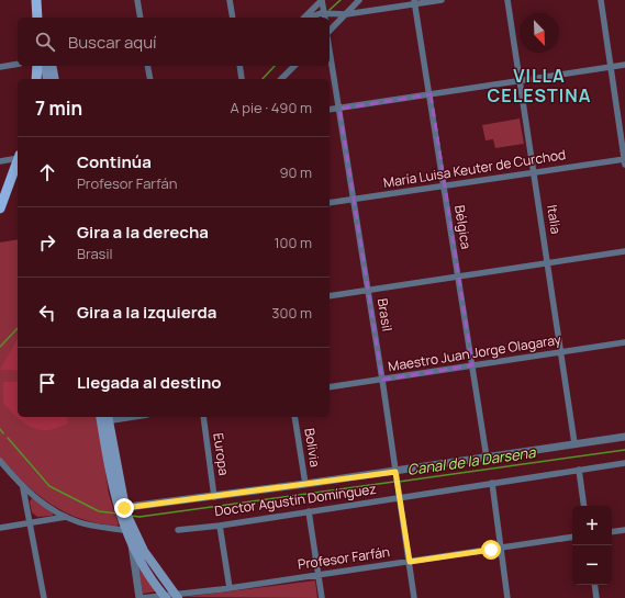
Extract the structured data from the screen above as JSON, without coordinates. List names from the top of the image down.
{
  "streets": {
    "street": [
      "María Luisa Keuter de Curchod",
      "Italia",
      "Bélgica",
      "Brasil",
      "Maestro Juan Jorge Olagaray",
      "Bolivia",
      "Europa",
      "Doctor Agustín Domínguez",
      "Profesor Farfán"
    ]
  },
  "crossings": [
    ["María Luisa Keuter de Curchod", "Italia"],
    ["María Luisa Keuter de Curchod", "Bélgica"],
    ["María Luisa Keuter de Curchod", "Brasil"],
    ["Italia", "Maestro Juan Jorge Olagaray"],
    ["Italia", "Doctor Agustín Domínguez"],
    ["Bélgica", "Maestro Juan Jorge Olagaray"],
    ["Bélgica", "Doctor Agustín Domínguez"],
    ["Brasil", "Maestro Juan Jorge Olagaray"],
    ["Brasil", "Doctor Agustín Domínguez"],
    ["Brasil", "Profesor Farfán"],
    ["Bolivia", "Doctor Agustín Domínguez"],
    ["Europa", "Doctor Agustín Domínguez"]
  ],
  "districts": ["VILLA CELESTINA"],
  "water": ["Canal de la Darsena"],
  "north": "bottom right",
  "page": {
    "search": "Buscar aquí",
    "heading": ["7 min", "A pie · 490 m"],
    "list": [
      ["Continúa", "Profesor Farfán", "90 m"],
      ["Gira a la derecha", "Brasil", "100 m"],
      ["Gira a la izquierda", "300 m"],
      "Llegada al destino"
    ],
    "map_buttons": ["+", "−"]
  }
}
